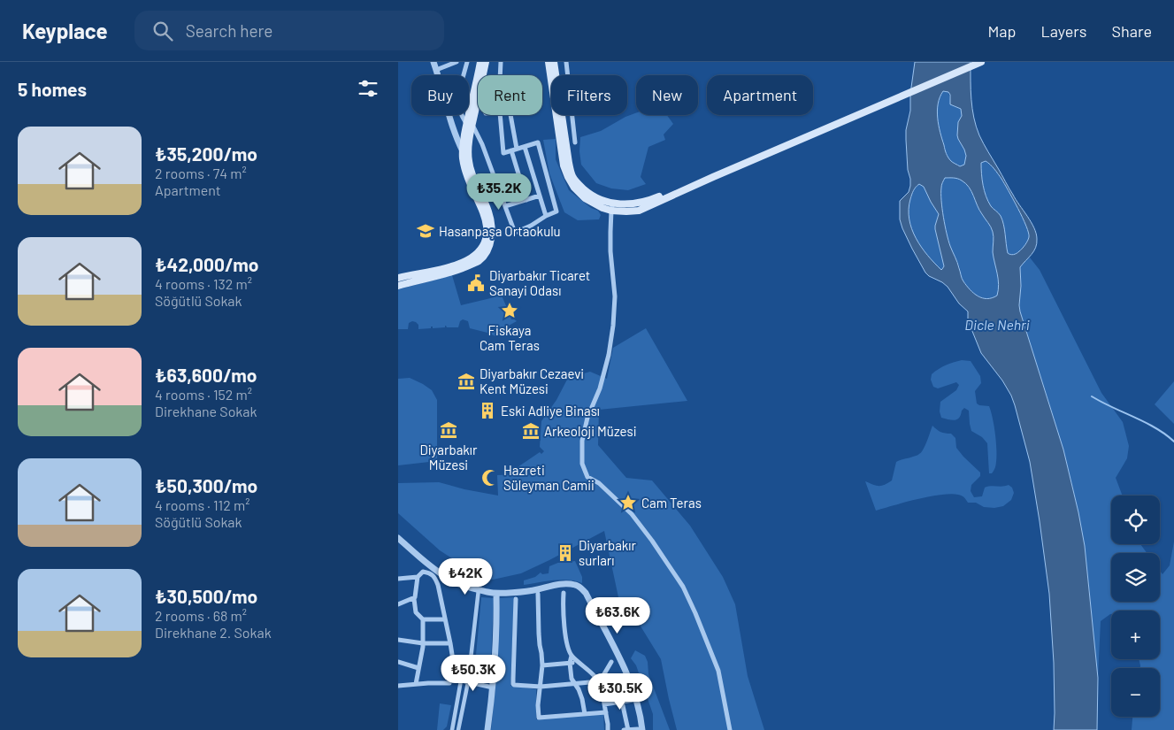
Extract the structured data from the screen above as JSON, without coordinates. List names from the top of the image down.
{
  "water": ["Dicle Nehri"],
  "places": {
    "school or university": ["Hasanpaşa Ortaokulu"],
    "public building": ["Diyarbakır Ticaret Sanayi Odası"],
    "place": ["Fiskaya Cam Teras", "Cam Teras"],
    "museum": ["Diyarbakır Cezaevi Kent Müzesi", "Diyarbakır Müzesi", "Arkeoloji Müzesi"],
    "building": ["Eski Adliye Binası", "Diyarbakır surları"],
    "mosque": ["Hazreti Süleyman Camii"]
  },
  "page": {
    "header": "Keyplace",
    "search": "Search here",
    "nav": ["Map", "Layers", "Share"],
    "heading": "5 homes",
    "chip": [
      "Buy",
      "Rent",
      "Filters",
      "New",
      "Apartment"
    ],
    "list": [
      {
        "name": "₺35,200/mo",
        "note": "2 rooms · 74 m² · Apartment"
      },
      {
        "name": "₺42,000/mo",
        "note": "4 rooms · 132 m² · Söğütlü Sokak"
      },
      {
        "name": "₺63,600/mo",
        "note": "4 rooms · 152 m² · Direkhane Sokak"
      },
      {
        "name": "₺50,300/mo",
        "note": "4 rooms · 112 m² · Söğütlü Sokak"
      },
      {
        "name": "₺30,500/mo",
        "note": "2 rooms · 68 m² · Direkhane 2. Sokak"
      }
    ],
    "price": [
      "₺35.2K",
      "₺42K",
      "₺63.6K",
      "₺50.3K",
      "₺30.5K"
    ],
    "map_buttons": ["+", "−"]
  }
}
